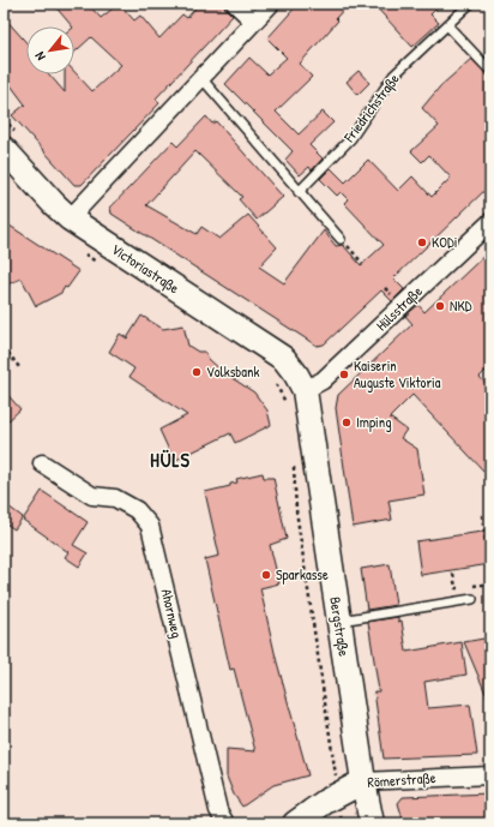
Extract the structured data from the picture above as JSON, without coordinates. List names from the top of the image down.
{
  "streets": {
    "main road": ["Victoriastraße", "Bergstraße", "Römerstraße"],
    "street": ["Hülsstraße", "Ahornweg"],
    "lane": ["Friedrichstraße"]
  },
  "crossings": [
    ["Victoriastraße", "Hülsstraße"],
    ["Victoriastraße", "Bergstraße"],
    ["Hülsstraße", "Bergstraße"],
    ["Bergstraße", "Römerstraße"]
  ],
  "districts": ["HÜLS"],
  "places": [
    "KODi",
    "NKD",
    "Volksbank",
    "Kaiserin Auguste Viktoria",
    "Imping",
    "Sparkasse"
  ],
  "north": "bottom left"
}
